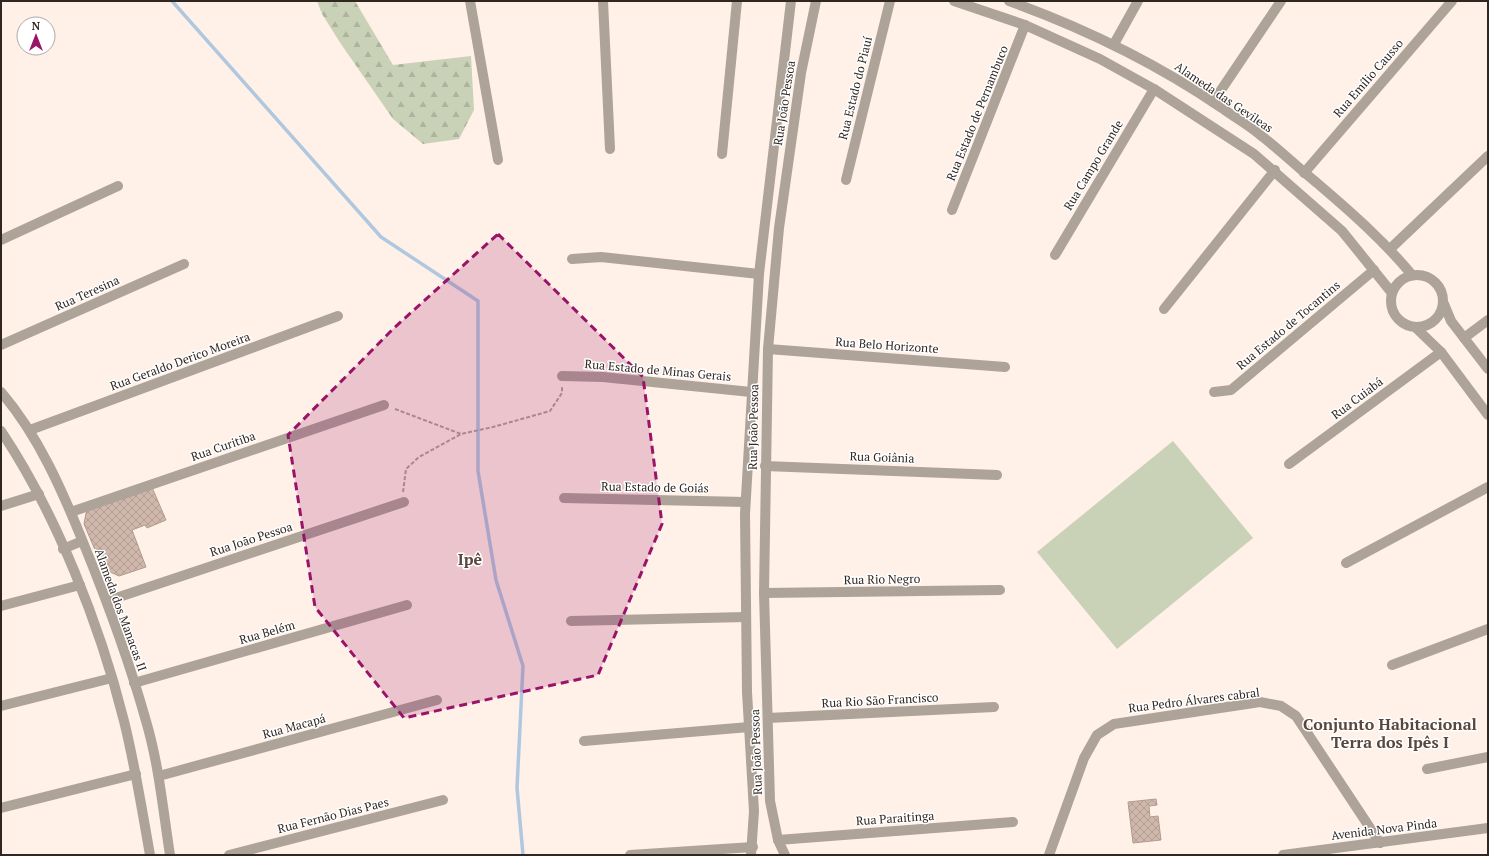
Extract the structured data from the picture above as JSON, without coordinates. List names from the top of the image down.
{
  "streets": {
    "street": [
      "Rua Emílio Causso",
      "Rua Estado do Piauí",
      "Alameda das Gevileas",
      "Rua João Pessoa",
      "Rua Estado de Pernambuco",
      "Rua Campo Grande",
      "Rua Teresina",
      "Rua Estado de Tocantins",
      "Rua Belo Horizonte",
      "Rua Geraldo Derico Moreira",
      "Rua Estado de Minas Gerais",
      "Rua Cuiabá",
      "Rua Curitiba",
      "Rua Goiânia",
      "Rua Estado de Goiás",
      "Rua Rio Negro",
      "Alameda dos Manacas II",
      "Rua Belém",
      "Rua Rio São Francisco",
      "Rua Pedro Álvares cabral",
      "Rua Macapá",
      "Rua Fernão Dias Paes",
      "Rua Paraitinga",
      "Avenida Nova Pinda"
    ]
  },
  "crossings": [
    ["Rua Emílio Causso", "Alameda das Gevileas"],
    ["Rua João Pessoa", "Rua Belo Horizonte"],
    ["Rua João Pessoa", "Rua Estado de Minas Gerais"],
    ["Rua João Pessoa", "Rua Goiânia"],
    ["Rua João Pessoa", "Rua Estado de Goiás"],
    ["Rua João Pessoa", "Rua Rio Negro"],
    ["Rua João Pessoa", "Alameda dos Manacas II"],
    ["Rua João Pessoa", "Rua Rio São Francisco"],
    ["Rua João Pessoa", "Rua Paraitinga"],
    ["Rua Geraldo Derico Moreira", "Alameda dos Manacas II"],
    ["Rua Curitiba", "Alameda dos Manacas II"],
    ["Alameda dos Manacas II", "Rua Belém"],
    ["Alameda dos Manacas II", "Rua Macapá"],
    ["Rua Pedro Álvares cabral", "Avenida Nova Pinda"]
  ],
  "districts": ["Ipê", "Conjunto Habitacional Terra dos Ipês I"],
  "north": "top"
}
